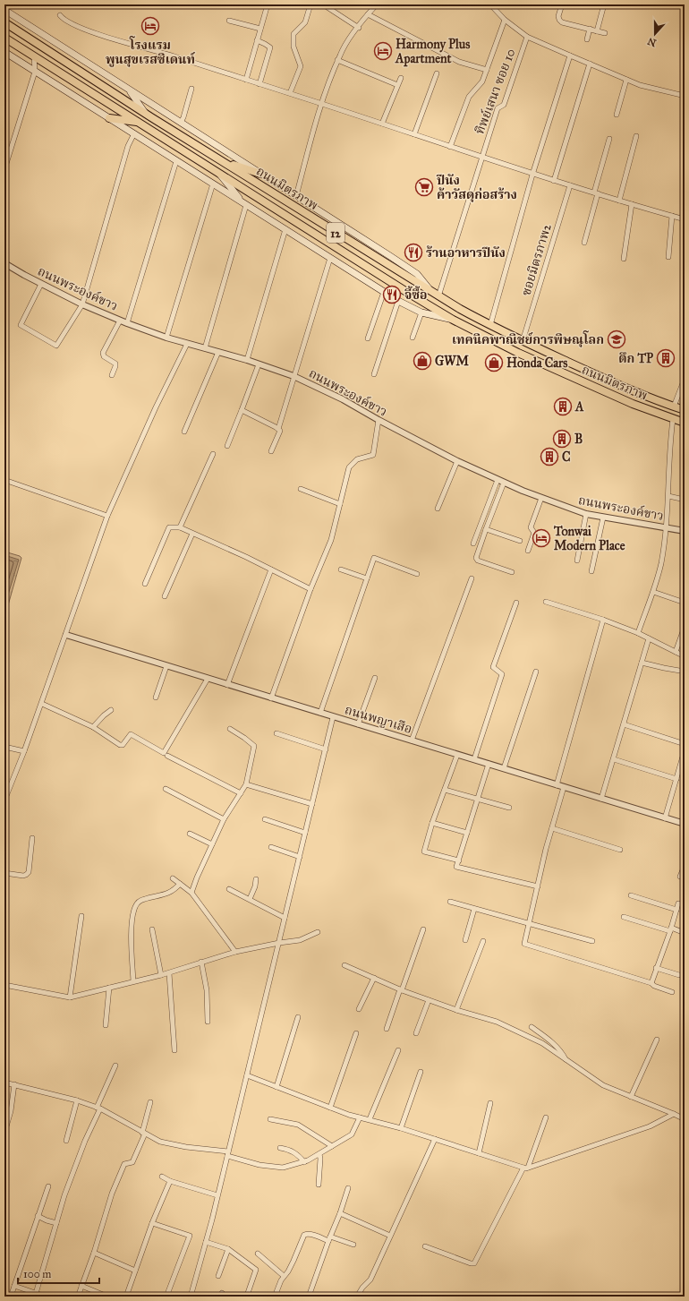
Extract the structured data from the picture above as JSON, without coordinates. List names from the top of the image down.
{
  "streets": {
    "main road": ["ถนนมิตรภาพ", "12"],
    "street": [
      "ทิพย์เสนา ซอย 10",
      "ซอยมิตรภาพ2",
      "ถนนพระองค์ขาว",
      "ถนนพญาเสือ"
    ]
  },
  "crossings": [
    ["ทิพย์เสนา ซอย 10", "ถนนมิตรภาพ"],
    ["ถนนมิตรภาพ", "ซอยมิตรภาพ2"]
  ],
  "places": {
    "hotel": ["โรงแรม พูนสุขเรสซิเดนท์", "Harmony Plus Apartment", "Tonwai Modern Place"],
    "supermarket": ["ปีนัง ค้าวัสดุก่อสร้าง"],
    "restaurant": ["ร้านอาหารปีนัง", "จี้ซื้อ"],
    "school or university": ["เทคนิคพาณิชย์การพิษณุโลก"],
    "building": [
      "ตึก TP",
      "A",
      "B",
      "C"
    ],
    "shop": ["GWM", "Honda Cars"]
  },
  "scale_bar": "100 m",
  "north": "bottom"
}
